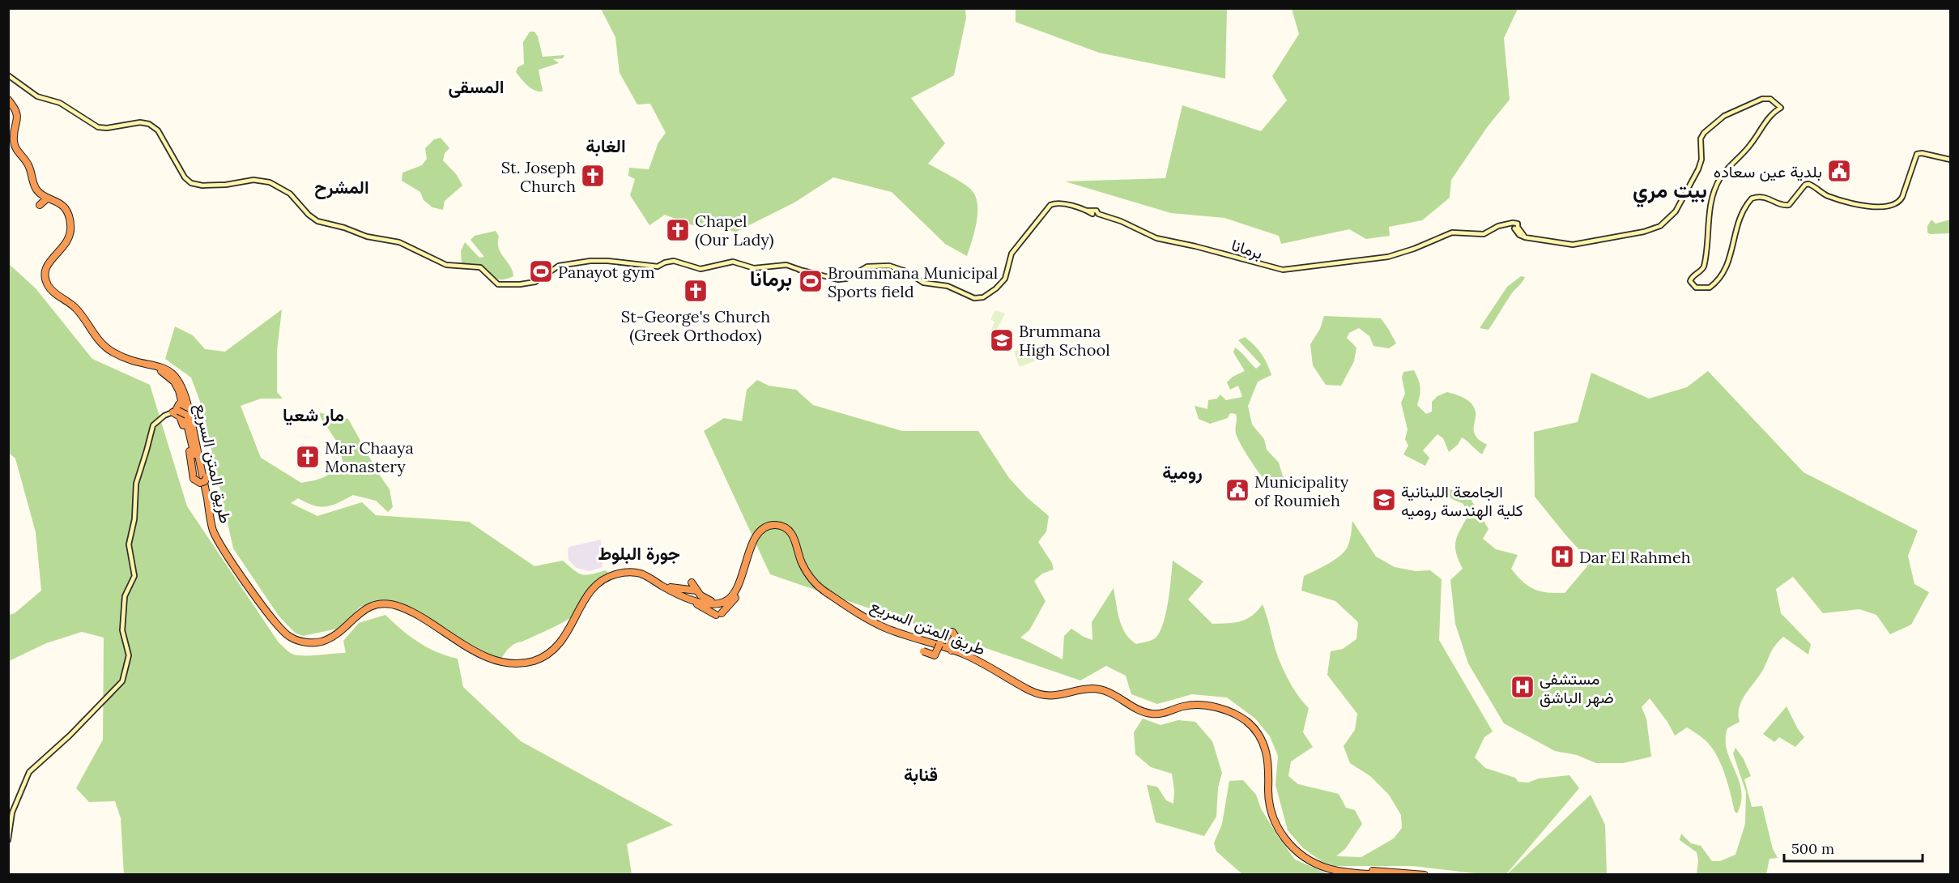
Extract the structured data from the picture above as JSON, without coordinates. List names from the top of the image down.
{
  "streets": {
    "highway": ["طريق المتن السريع"],
    "main road": ["برمانا"]
  },
  "districts": [
    "المسقى",
    "الغابة",
    "المشرح",
    "بيت مري",
    "برمانا",
    "مار شعيا",
    "رومية",
    "جورة البلوط",
    "قنابة"
  ],
  "places": {
    "public building": ["بلدية عين سعاده", "Municipality of Roumieh"],
    "church": [
      "St. Joseph Church",
      "Chapel (Our Lady)",
      "St-George's Church (Greek Orthodox)",
      "Mar Chaaya Monastery"
    ],
    "sports": ["Panayot gym", "Broummana Municipal Sports field"],
    "school or university": ["Brummana High School", "الجامعة اللبنانية كلية الهندسة روميه"],
    "hospital": ["Dar El Rahmeh", "مستشفى ضهر الباشق"]
  },
  "scale_bar": "500 m"
}
